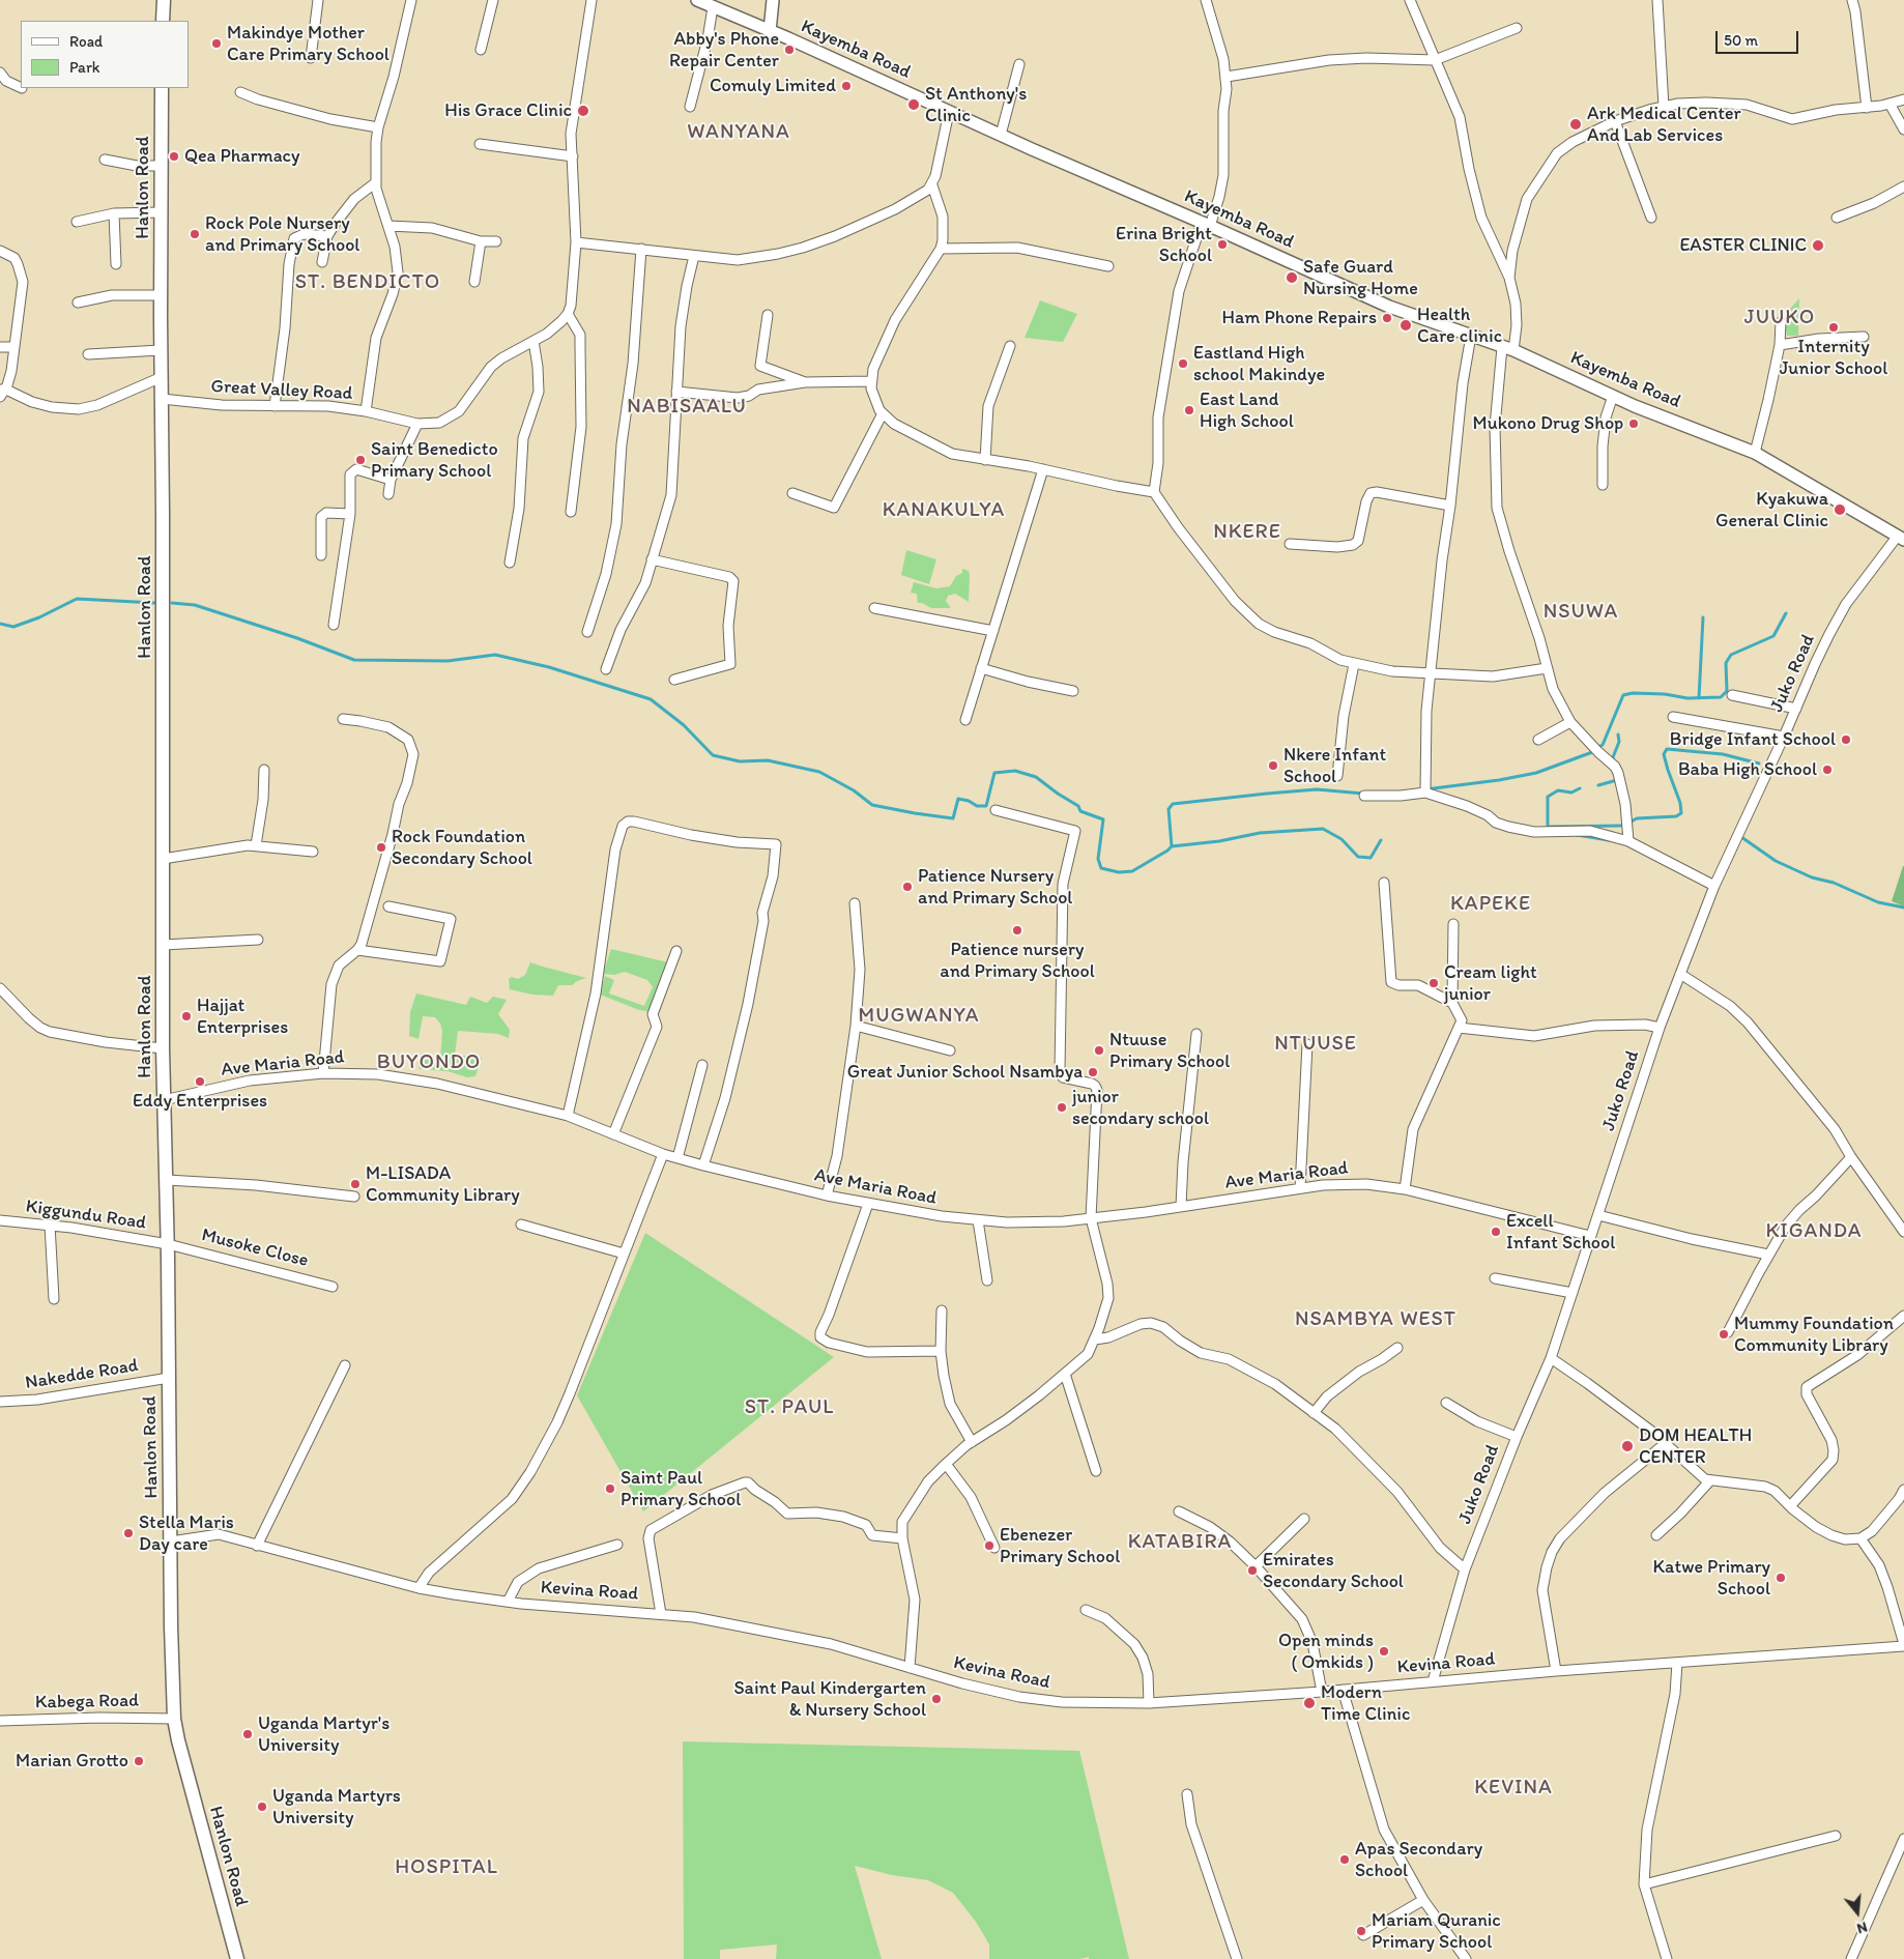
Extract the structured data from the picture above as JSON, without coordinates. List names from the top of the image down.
{
  "streets": {
    "main road": ["Hanlon Road"],
    "street": [
      "Kayemba Road",
      "Great Valley Road",
      "Juko Road",
      "Ave Maria Road",
      "Kiggundu Road",
      "Musoke Close",
      "Nakedde Road",
      "Kevina Road",
      "Kabega Road"
    ]
  },
  "crossings": [
    ["Kayemba Road", "Juko Road"],
    ["Hanlon Road", "Great Valley Road"],
    ["Hanlon Road", "Ave Maria Road"],
    ["Hanlon Road", "Kiggundu Road"],
    ["Hanlon Road", "Musoke Close"],
    ["Hanlon Road", "Nakedde Road"],
    ["Hanlon Road", "Kevina Road"],
    ["Hanlon Road", "Kabega Road"],
    ["Juko Road", "Ave Maria Road"],
    ["Juko Road", "Kevina Road"],
    ["Kiggundu Road", "Musoke Close"]
  ],
  "districts": [
    "WANYANA",
    "ST. BENDICTO",
    "JUUKO",
    "NABISAALU",
    "KANAKULYA",
    "NKERE",
    "NSUWA",
    "KAPEKE",
    "MUGWANYA",
    "NTUUSE",
    "BUYONDO",
    "KIGANDA",
    "NSAMBYA WEST",
    "ST. PAUL",
    "KATABIRA",
    "KEVINA",
    "HOSPITAL"
  ],
  "places": [
    "Makindye Mother Care Primary School",
    "Abby's Phone Repair Center",
    "Comuly Limited",
    "St Anthony's Clinic",
    "His Grace Clinic",
    "Ark Medical Center And Lab Services",
    "Qea Pharmacy",
    "Rock Pole Nursery and Primary School",
    "Erina Bright School",
    "EASTER CLINIC",
    "Safe Guard Nursing Home",
    "Ham Phone Repairs",
    "Health Care clinic",
    "Internity Junior School",
    "Eastland High school Makindye",
    "East Land High School",
    "Mukono Drug Shop",
    "Saint Benedicto Primary School",
    "Kyakuwa General Clinic",
    "Bridge Infant School",
    "Nkere Infant School",
    "Baba High School",
    "Rock Foundation Secondary School",
    "Patience Nursery and Primary School",
    "Patience nursery and Primary School",
    "Cream light junior",
    "Hajjat Enterprises",
    "Ntuuse Primary School",
    "Great Junior School Nsambya",
    "Eddy Enterprises",
    "junior secondary school",
    "M-LISADA Community Library",
    "Excell Infant School",
    "Mummy Foundation Community Library",
    "DOM HEALTH CENTER",
    "Saint Paul Primary School",
    "Stella Maris Day care",
    "Ebenezer Primary School",
    "Emirates Secondary School",
    "Katwe Primary School",
    "Open minds ( Omkids )",
    "Saint Paul Kindergarten & Nursery School",
    "Modern Time Clinic",
    "Uganda Martyr's University",
    "Marian Grotto",
    "Uganda Martyrs University",
    "Apas Secondary School",
    "Mariam Quranic Primary School"
  ],
  "legend": ["Road", "Park"],
  "scale_bar": "50 m",
  "north": "bottom"
}
